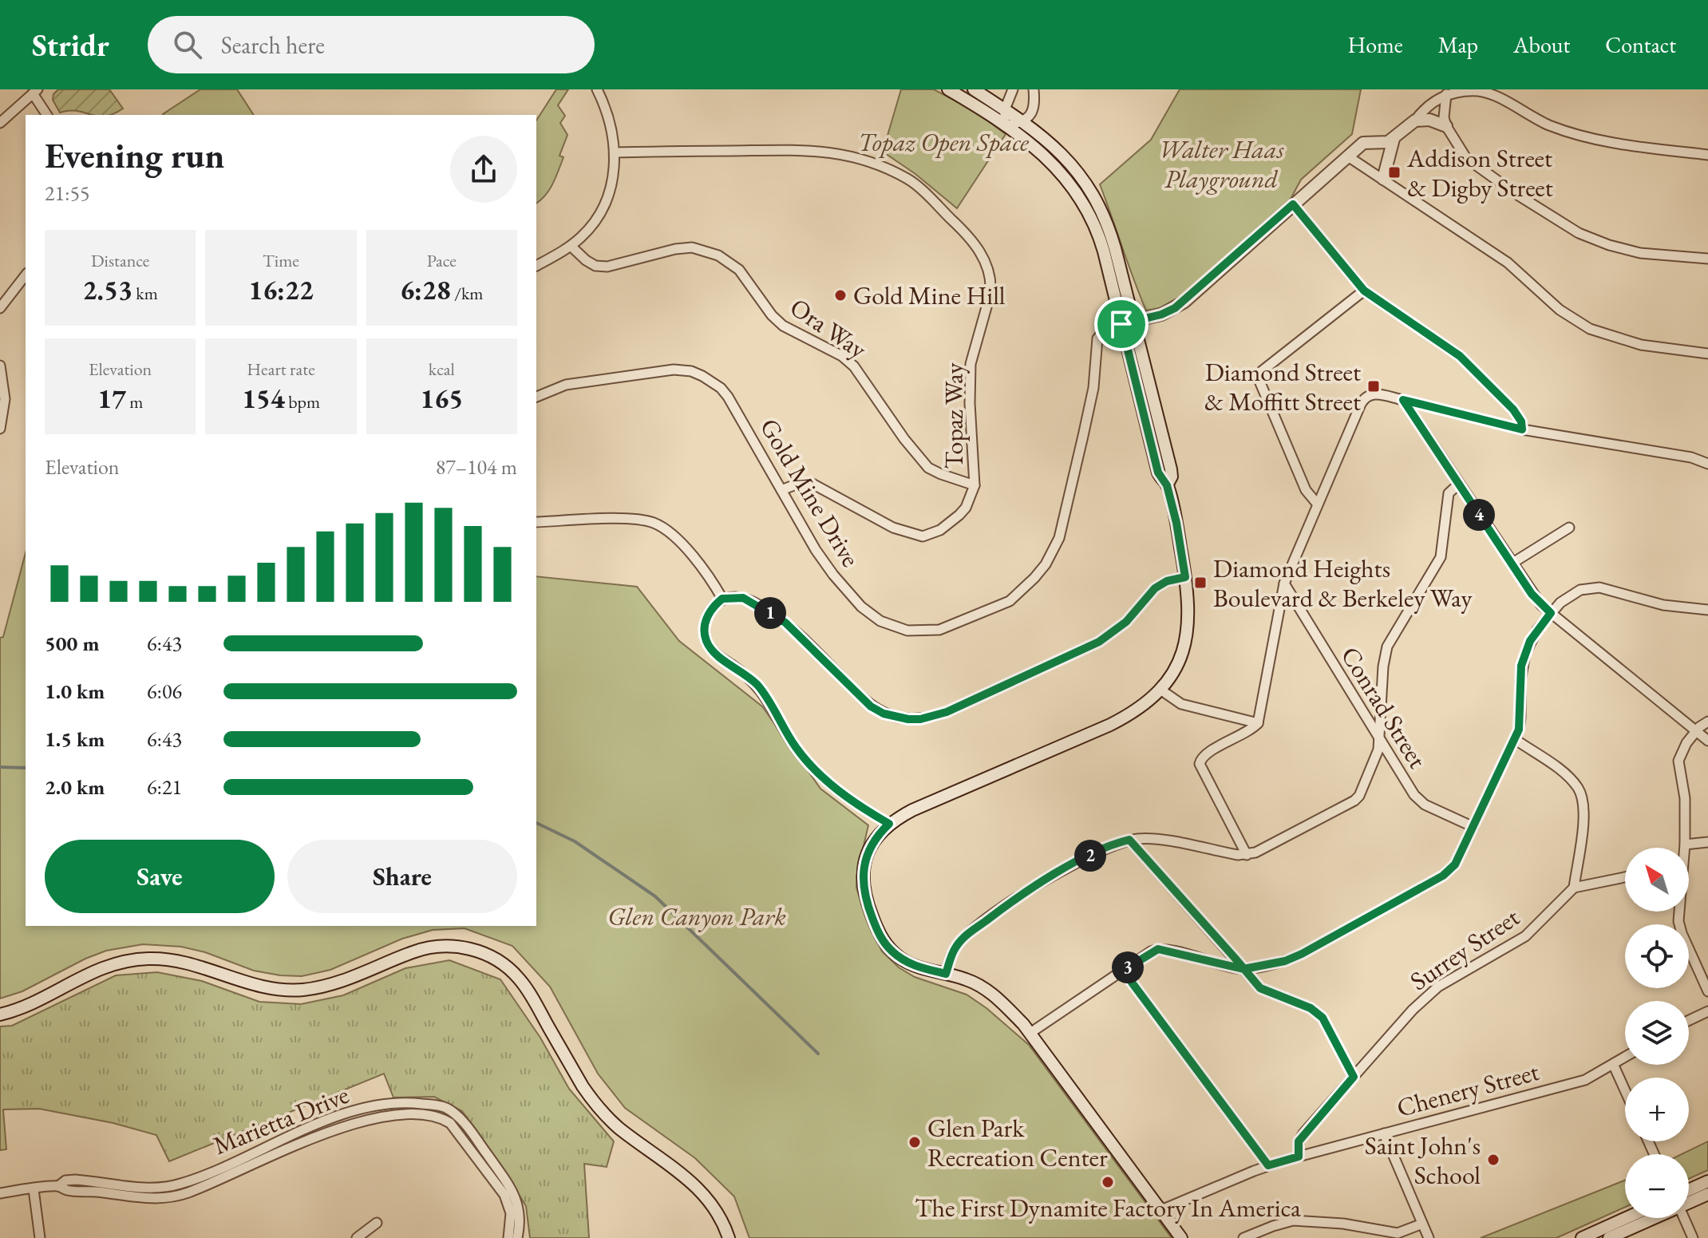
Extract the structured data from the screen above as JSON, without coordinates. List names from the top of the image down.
{
  "streets": {
    "street": [
      "Ora Way",
      "Topaz Way",
      "Gold Mine Drive",
      "Conrad Street",
      "Surrey Street",
      "Chenery Street",
      "Marietta Drive"
    ]
  },
  "crossings": [
    ["Ora Way", "Topaz Way"],
    ["Topaz Way", "Gold Mine Drive"],
    ["Surrey Street", "Chenery Street"]
  ],
  "parks": ["Topaz Open Space", "Walter Haas Playground", "Glen Canyon Park"],
  "places": {
    "transit": ["Addison Street & Digby Street", "Diamond Street & Moffitt Street", "Diamond Heights Boulevard & Berkeley Way"],
    "other": [
      "Gold Mine Hill",
      "Glen Park Recreation Center",
      "Saint John's School",
      "The First Dynamite Factory In America"
    ]
  },
  "north": "top left",
  "page": {
    "header": "Stridr",
    "search": "Search here",
    "nav": [
      "Home",
      "Map",
      "About",
      "Contact"
    ],
    "heading": ["Evening run", "21:55"],
    "stats": [
      ["Distance", "2.53 km"],
      ["Time", "16:22"],
      ["Pace", "6:28 /km"],
      ["Elevation", "17 m"],
      ["Heart rate", "154 bpm"],
      ["kcal", "165"]
    ],
    "chart": ["Elevation", "87–104 m"],
    "pins": [
      "4",
      "1",
      "2",
      "3"
    ],
    "list": [
      {
        "name": "500 m",
        "note": "6:43"
      },
      {
        "name": "1.0 km",
        "note": "6:06"
      },
      {
        "name": "1.5 km",
        "note": "6:43"
      },
      {
        "name": "2.0 km",
        "note": "6:21"
      }
    ],
    "buttons": ["Save", "Share"],
    "map_buttons": ["+", "−"]
  }
}
